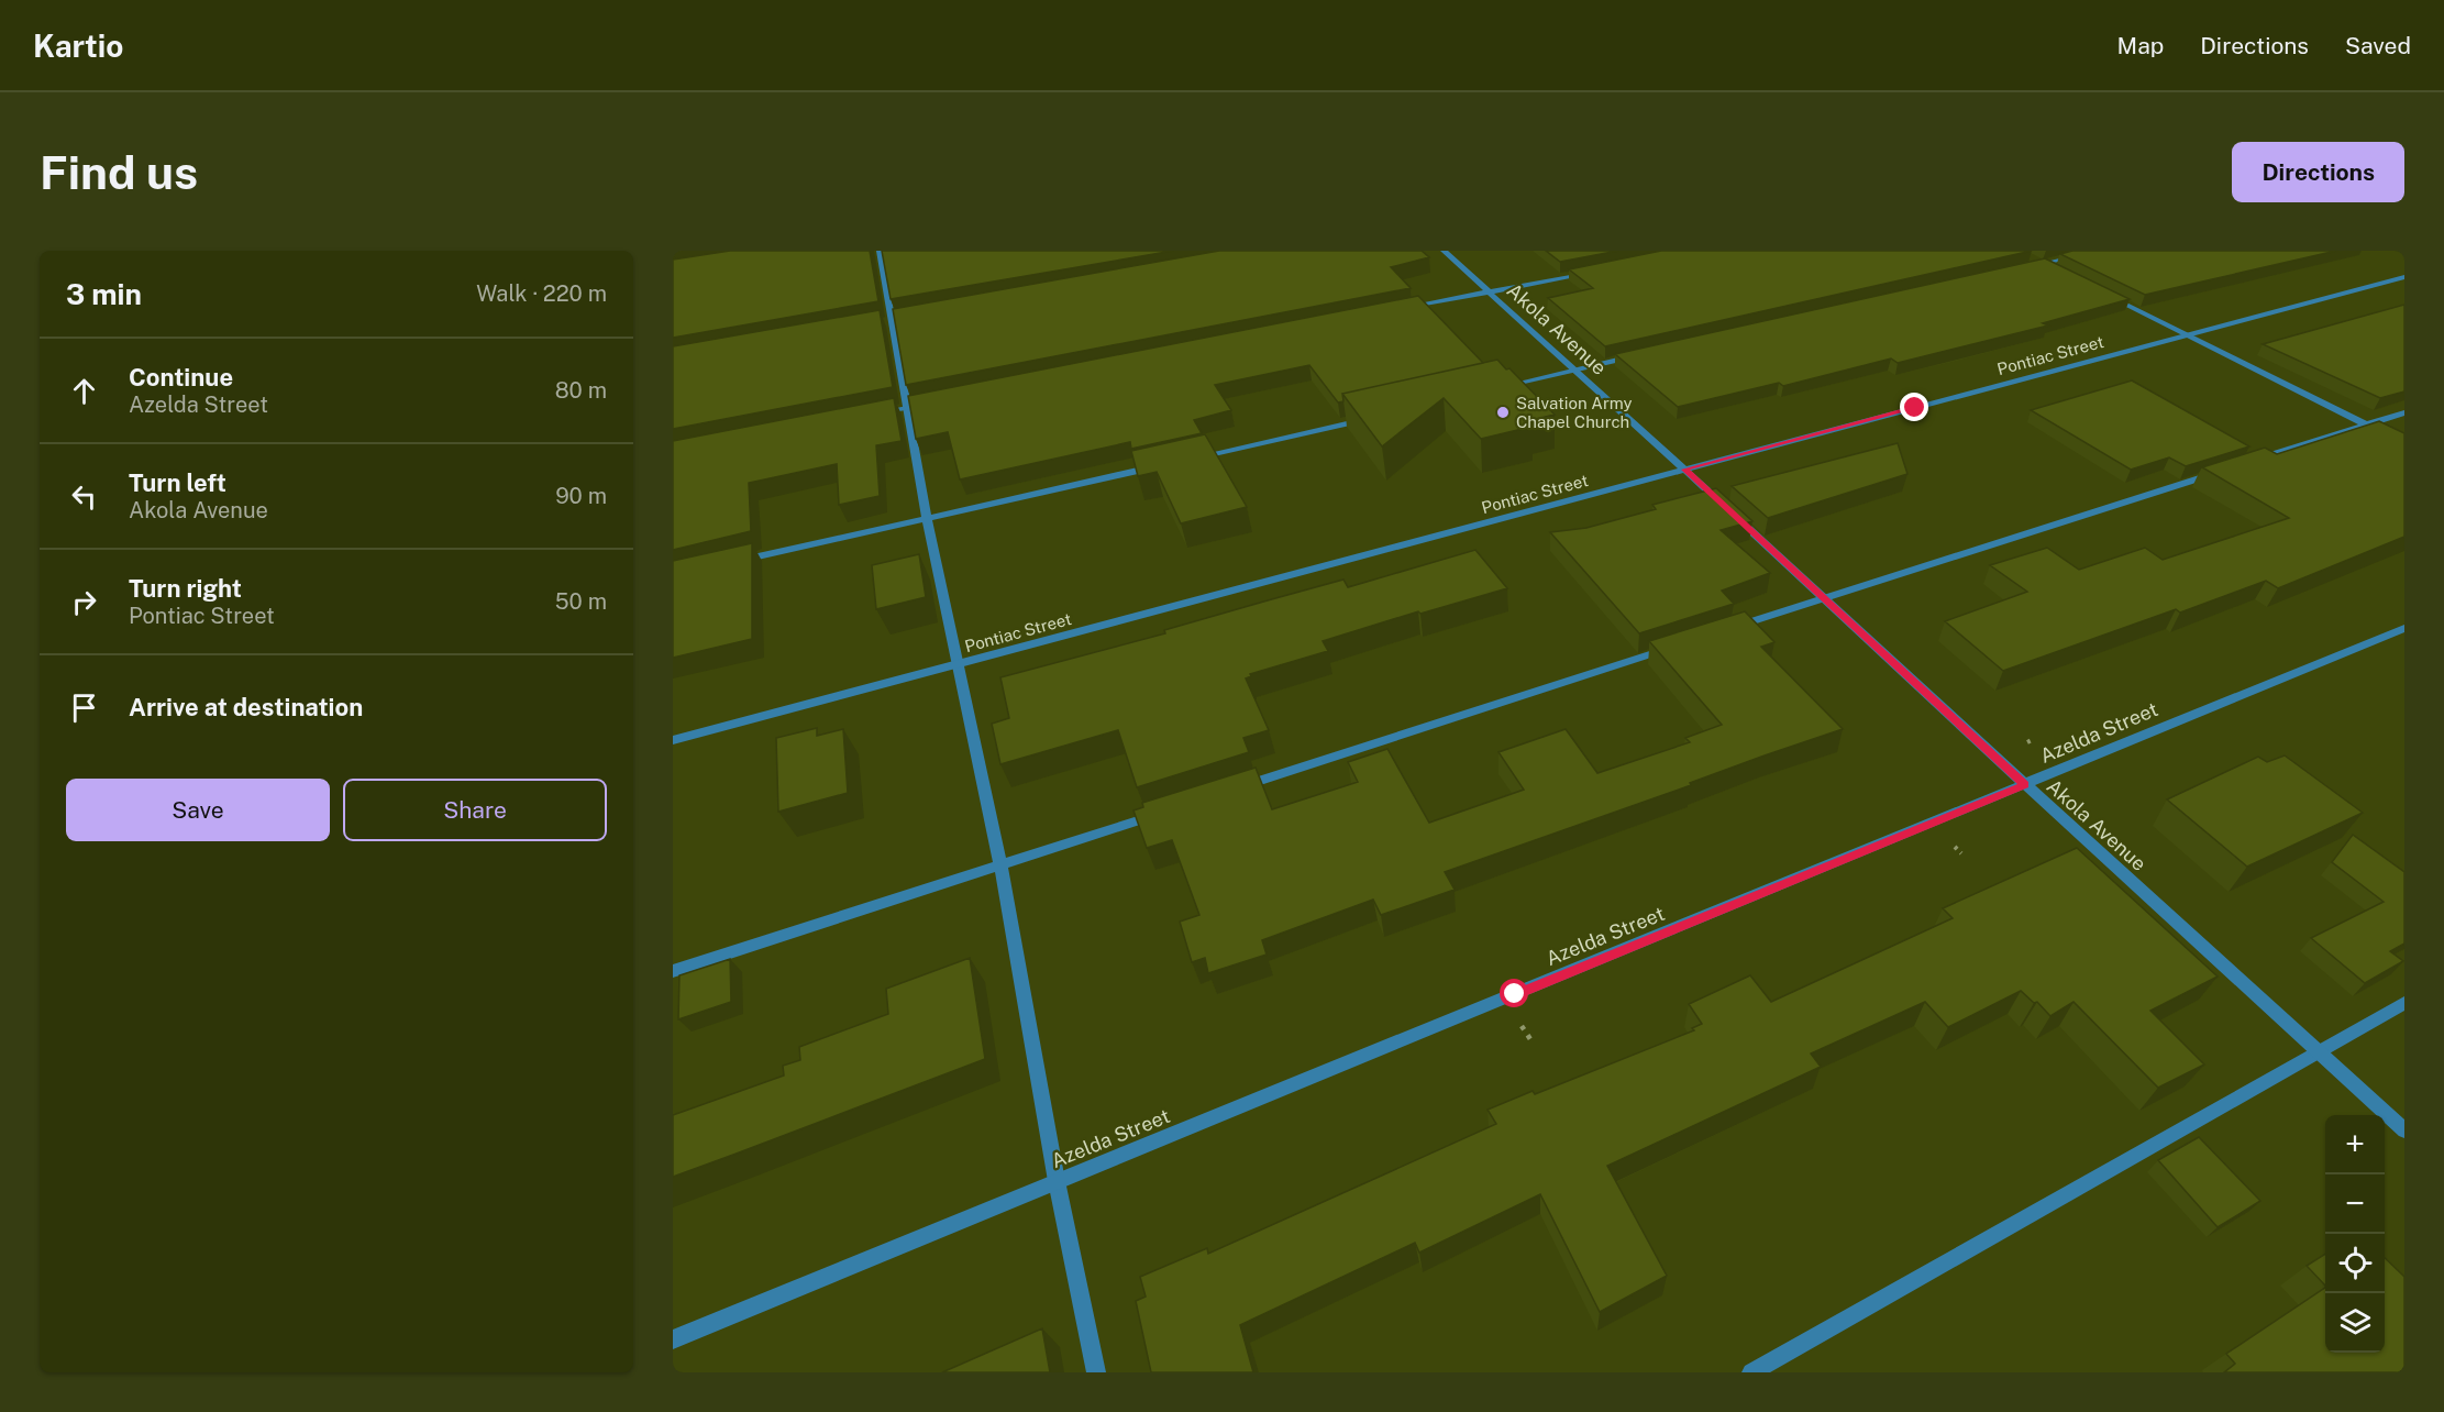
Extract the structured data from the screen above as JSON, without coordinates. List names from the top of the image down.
{
  "streets": {
    "street": ["Akola Avenue", "Pontiac Street", "Azelda Street"]
  },
  "crossings": [
    ["Akola Avenue", "Pontiac Street"],
    ["Akola Avenue", "Azelda Street"]
  ],
  "places": ["Salvation Army Chapel Church"],
  "page": {
    "header": "Kartio",
    "nav": ["Map", "Directions", "Saved"],
    "buttons": [
      "Directions",
      ["Save", "Share"]
    ],
    "title": "Find us",
    "heading": ["3 min", "Walk · 220 m"],
    "list": [
      ["Continue", "Azelda Street", "80 m"],
      ["Turn left", "Akola Avenue", "90 m"],
      ["Turn right", "Pontiac Street", "50 m"],
      "Arrive at destination"
    ],
    "map_buttons": ["+", "−"]
  }
}
